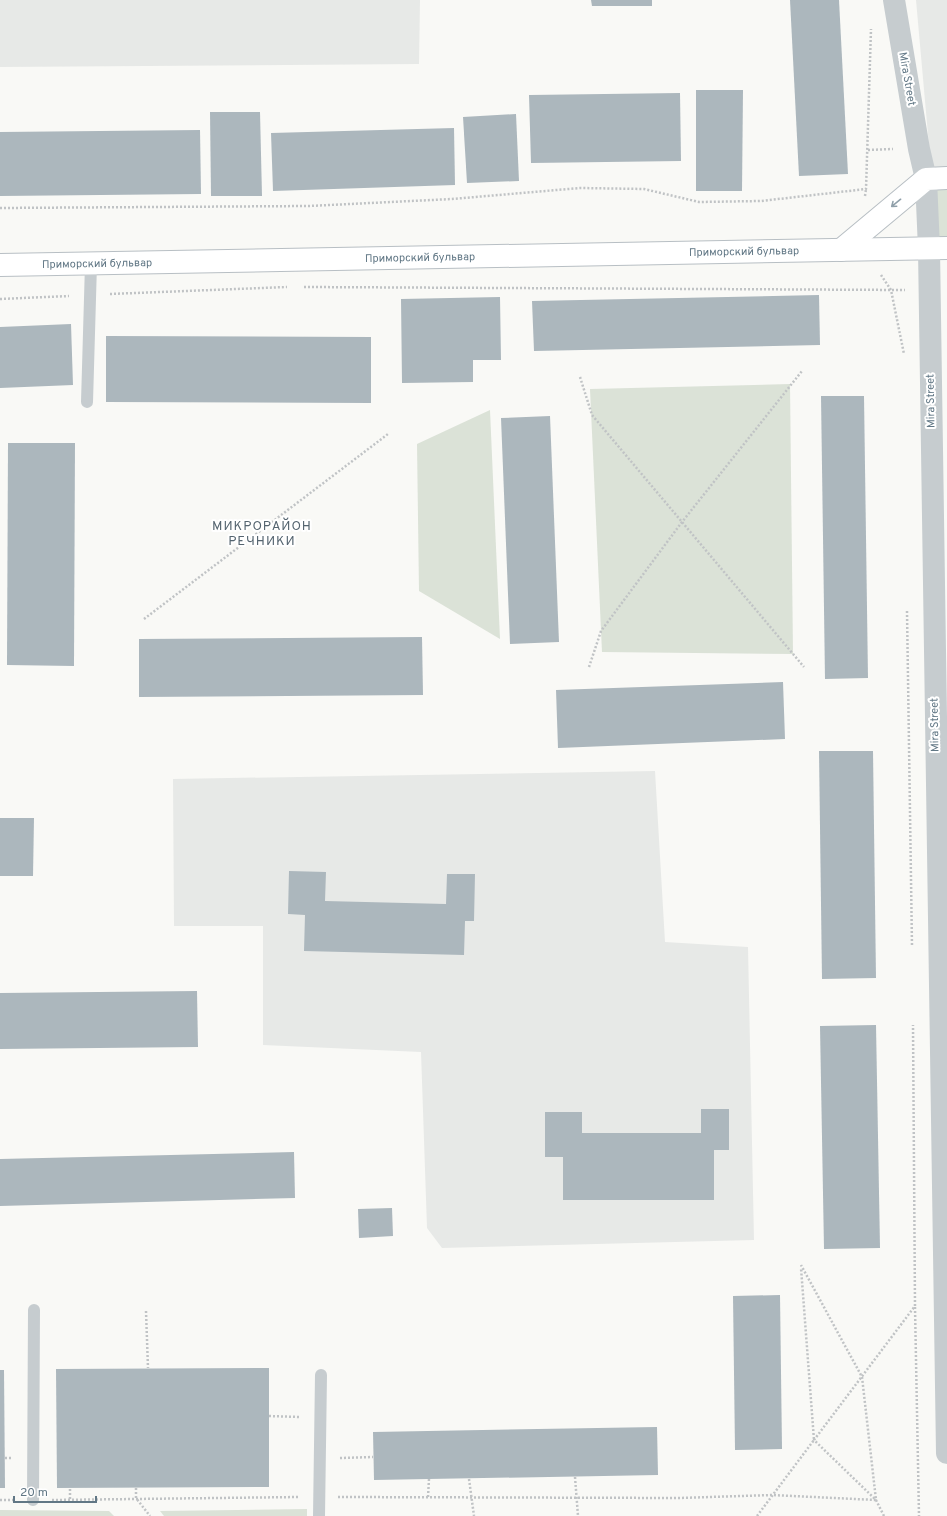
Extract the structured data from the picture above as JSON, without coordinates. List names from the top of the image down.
{
  "streets": {
    "street": ["Mira Street", "Приморский бульвар"]
  },
  "crossings": [
    ["Mira Street", "Приморский бульвар"]
  ],
  "districts": ["МИКРОРАЙОН РЕЧНИКИ"],
  "scale_bar": "20 m"
}
